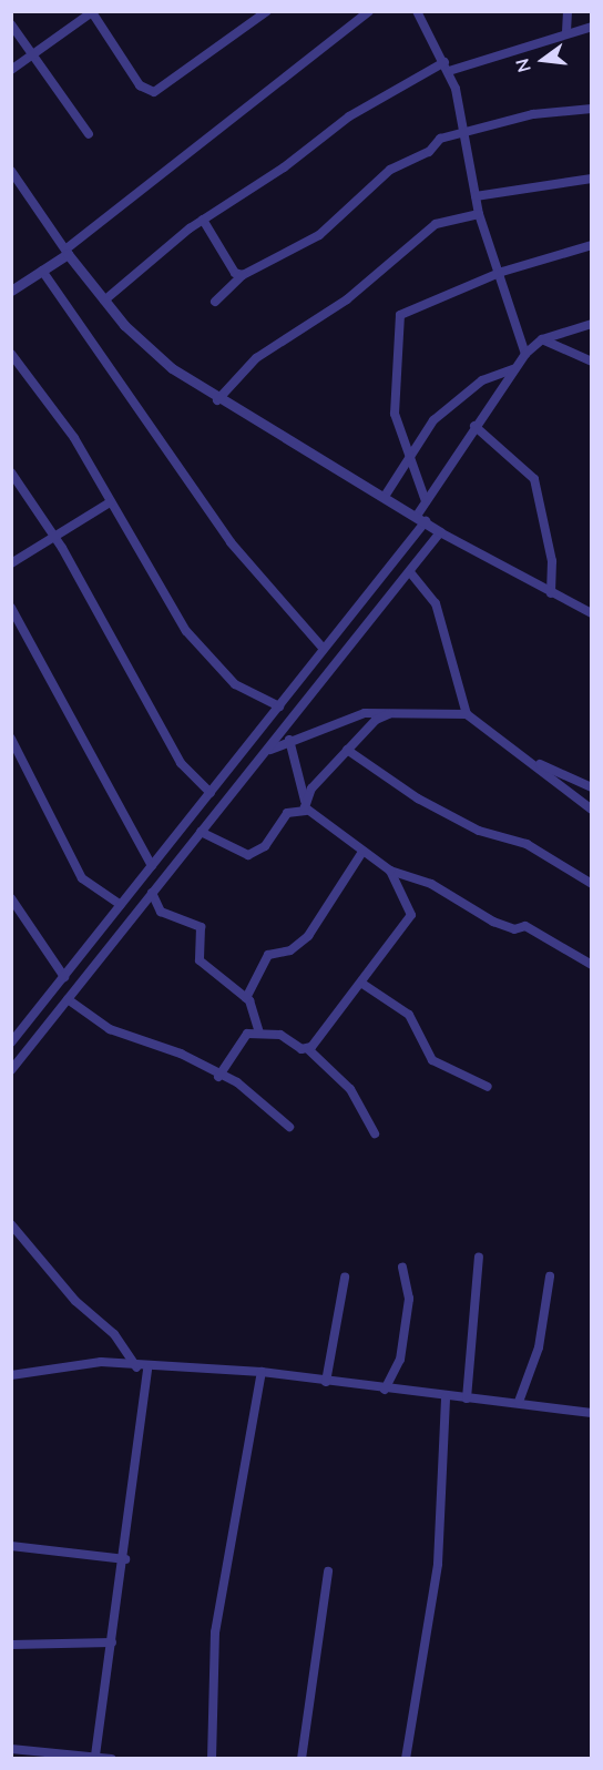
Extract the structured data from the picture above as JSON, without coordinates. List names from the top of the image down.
{
  "north": "left"
}
